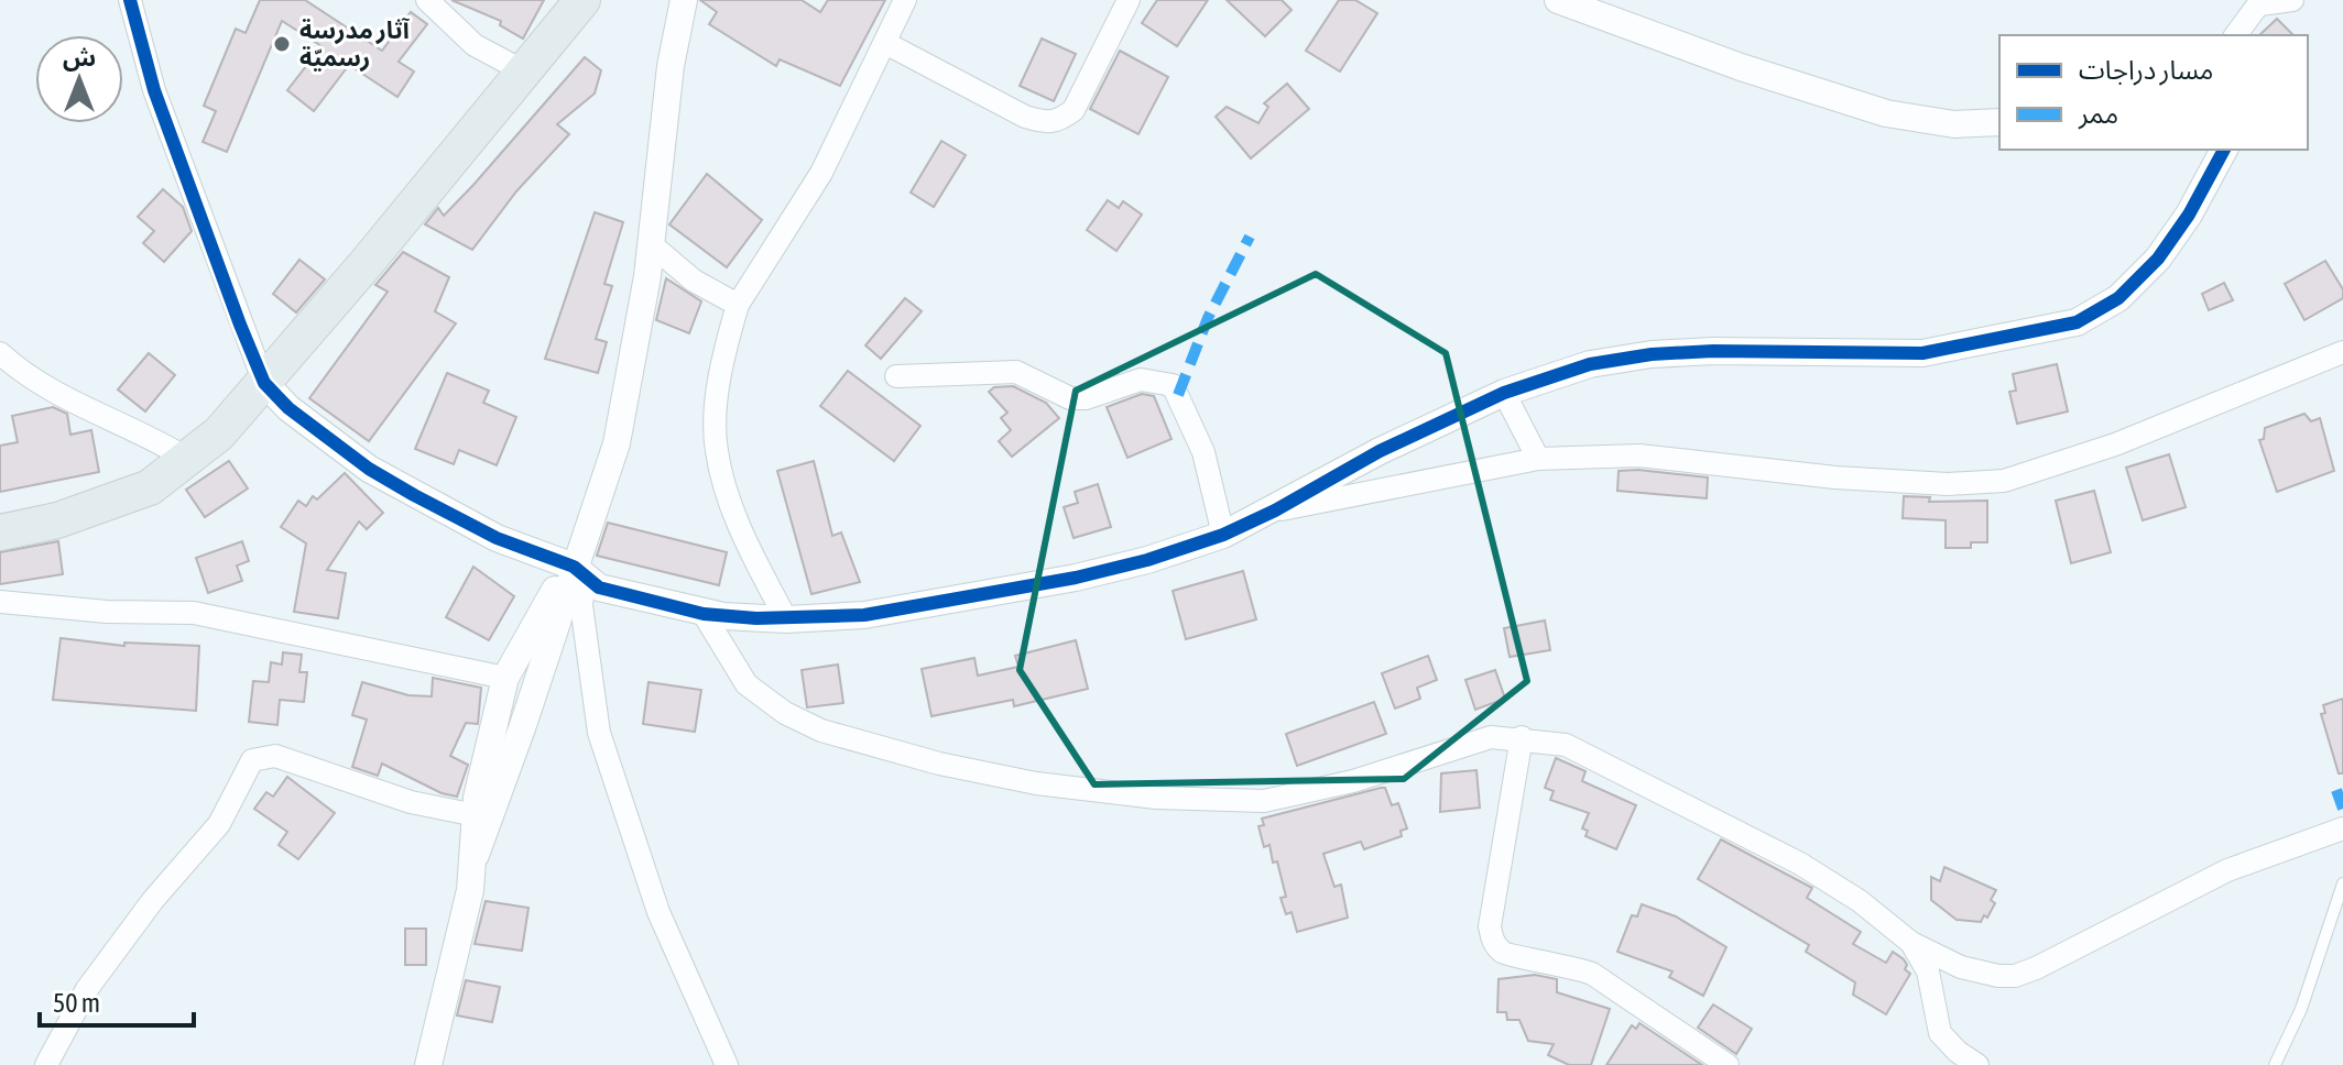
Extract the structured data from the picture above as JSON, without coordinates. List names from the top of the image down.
{
  "places": ["آثار مدرسة رسميّة"],
  "legend": ["مسار دراجات", "ممر"],
  "scale_bar": "50 m",
  "north": "top"
}
